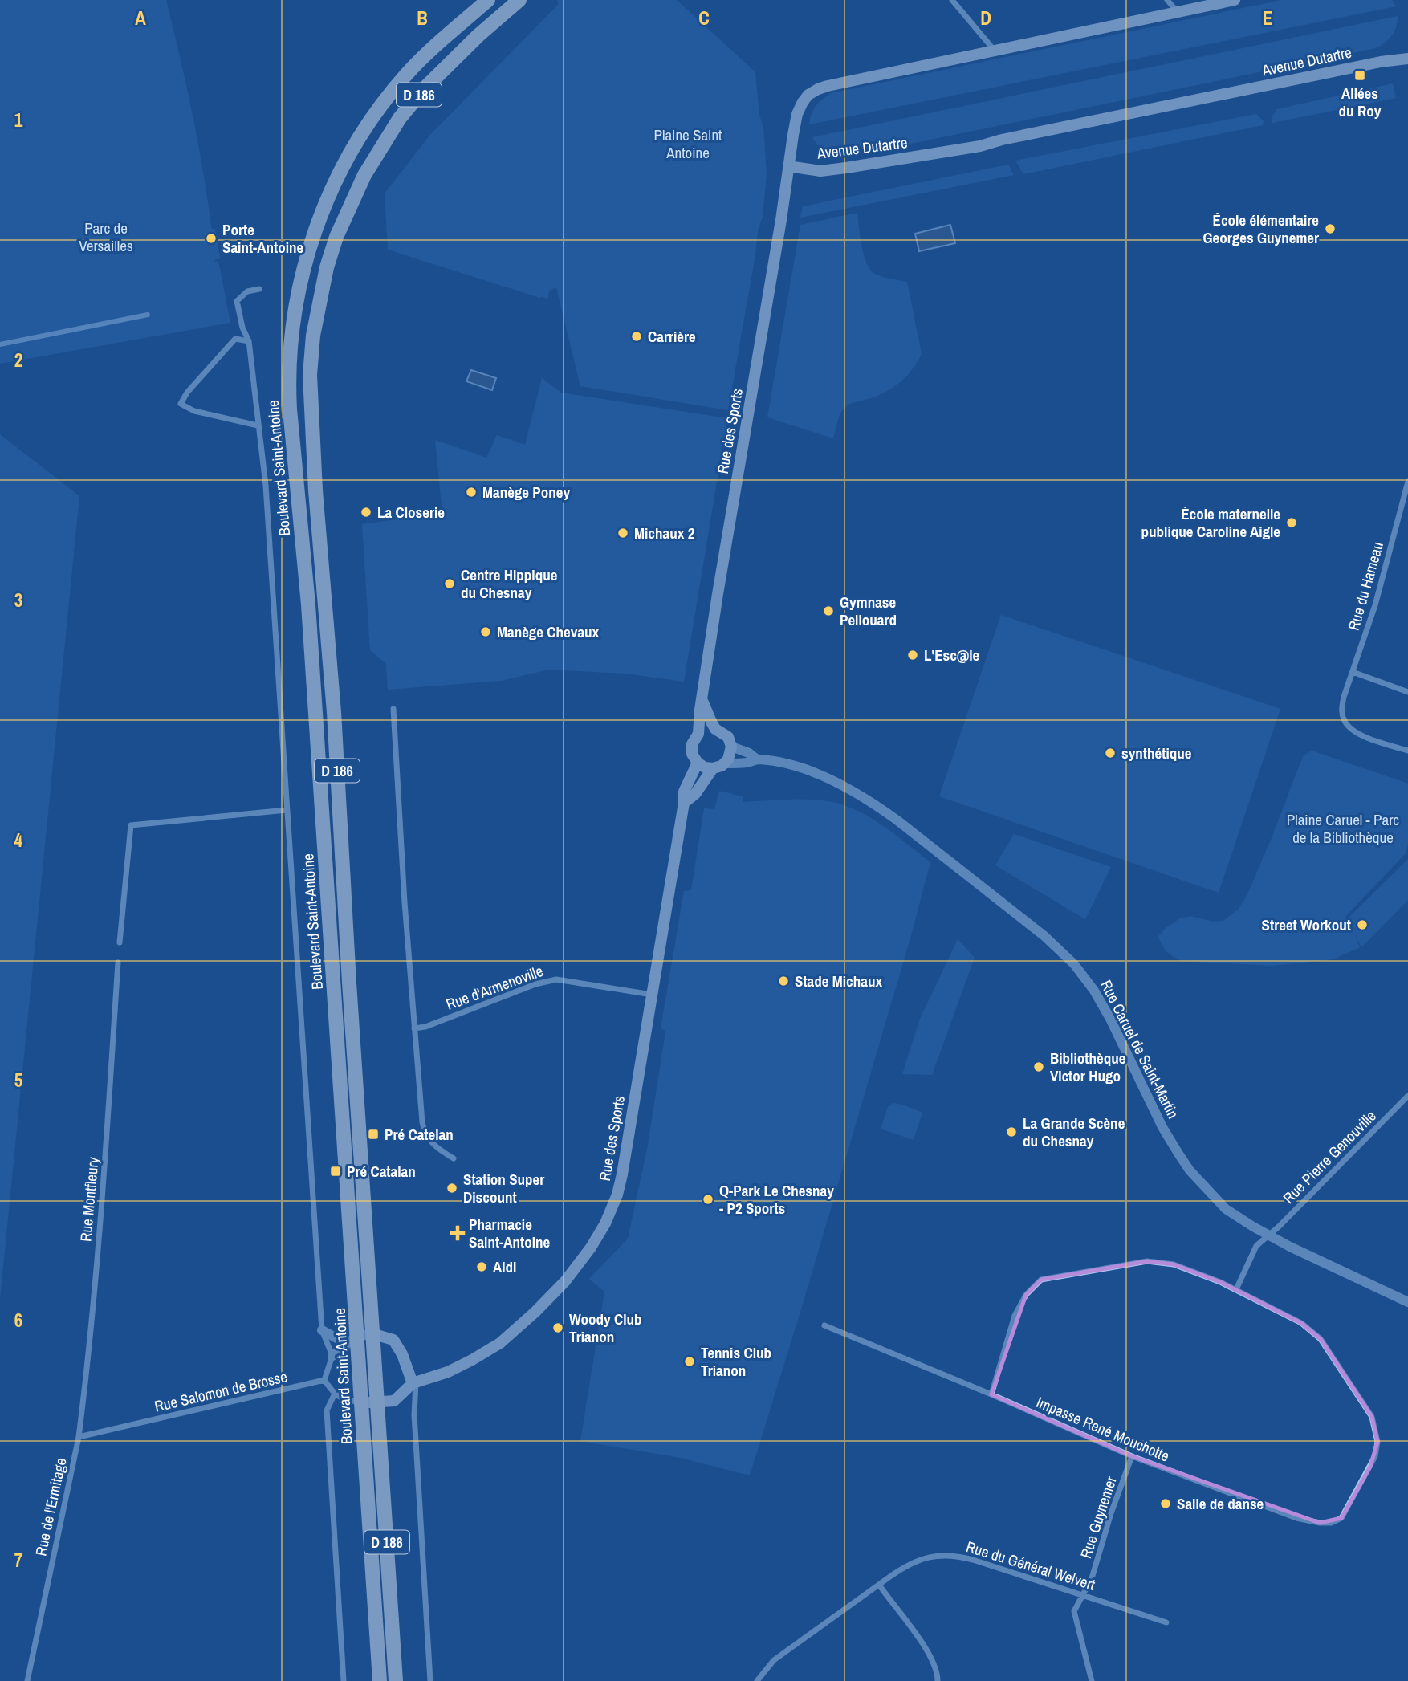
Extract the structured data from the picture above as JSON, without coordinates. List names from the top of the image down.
{
  "streets": {
    "main road": [
      "Avenue Dutartre",
      "D 186",
      "Rue des Sports",
      "Boulevard Saint-Antoine"
    ],
    "street": [
      "Rue du Hameau",
      "Rue d'Armenoville",
      "Rue Caruel de Saint-Martin",
      "Rue Pierre Genouville",
      "Rue Montfleury",
      "Rue Salomon de Brosse",
      "Impasse René Mouchotte",
      "Rue de l'Ermitage",
      "Rue Guynemer",
      "Rue du Général Welvert"
    ]
  },
  "crossings": [
    ["Avenue Dutartre", "Rue des Sports"],
    ["Rue des Sports", "Boulevard Saint-Antoine"],
    ["Rue des Sports", "Rue d'Armenoville"],
    ["Rue des Sports", "Rue Caruel de Saint-Martin"],
    ["Boulevard Saint-Antoine", "Rue Salomon de Brosse"],
    ["Rue Caruel de Saint-Martin", "Rue Pierre Genouville"],
    ["Rue Pierre Genouville", "Impasse René Mouchotte"],
    ["Rue Montfleury", "Rue Salomon de Brosse"],
    ["Rue Montfleury", "Rue de l'Ermitage"],
    ["Rue Salomon de Brosse", "Rue de l'Ermitage"],
    ["Impasse René Mouchotte", "Rue Guynemer"],
    ["Rue Guynemer", "Rue du Général Welvert"]
  ],
  "parks": ["Plaine Saint Antoine", "Parc de Versailles", "Plaine Caruel - Parc de la Bibliothèque"],
  "places": {
    "transit": ["Allées du Roy", "Pré Catelan", "Pré Catalan"],
    "other": [
      "École élémentaire Georges Guynemer",
      "Porte Saint-Antoine",
      "Carrière",
      "Manège Poney",
      "La Closerie",
      "École maternelle publique Caroline Aigle",
      "Michaux 2",
      "Centre Hippique du Chesnay",
      "Gymnase Pellouard",
      "Manège Chevaux",
      "L'Esc@le",
      "synthétique",
      "Street Workout",
      "Stade Michaux",
      "Bibliothèque Victor Hugo",
      "La Grande Scène du Chesnay",
      "Station Super Discount",
      "Q-Park Le Chesnay - P2 Sports",
      "Aldi",
      "Woody Club Trianon",
      "Tennis Club Trianon",
      "Salle de danse"
    ],
    "health": ["Pharmacie Saint-Antoine"]
  },
  "grid": {
    "columns": [
      "A",
      "B",
      "C",
      "D",
      "E"
    ],
    "rows": [
      "1",
      "2",
      "3",
      "4",
      "5",
      "6",
      "7"
    ]
  }
}
